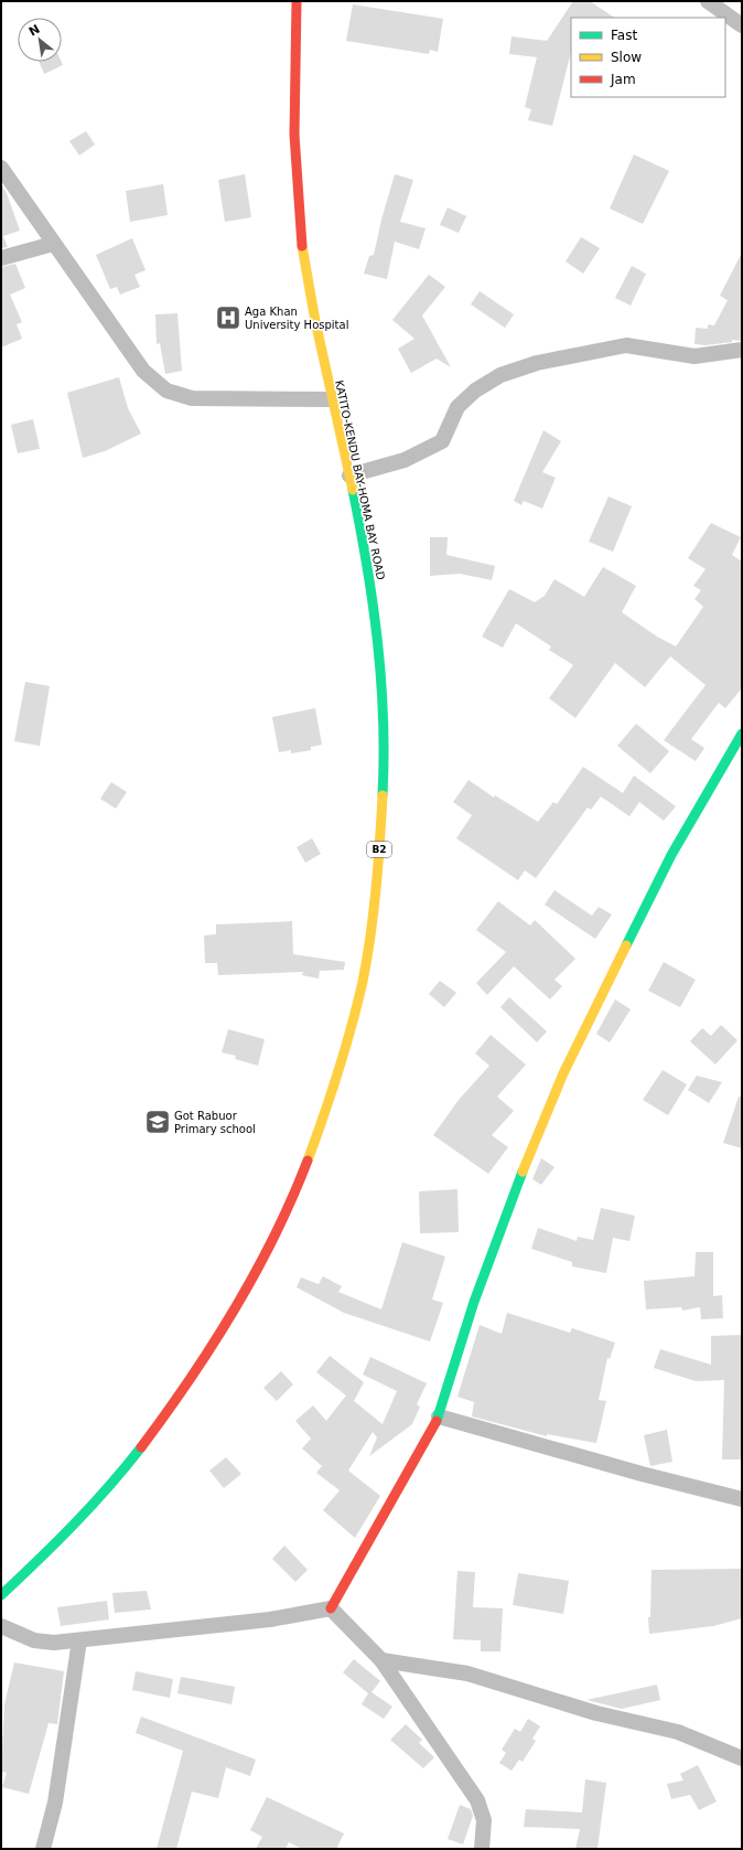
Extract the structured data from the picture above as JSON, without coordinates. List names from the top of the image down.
{
  "streets": {
    "main road": ["KATITO-KENDU BAY-HOMA BAY ROAD", "B2"]
  },
  "places": {
    "hospital": ["Aga Khan University Hospital"],
    "school or university": ["Got Rabuor Primary school"]
  },
  "legend": ["Fast", "Slow", "Jam"],
  "north": "top left"
}
